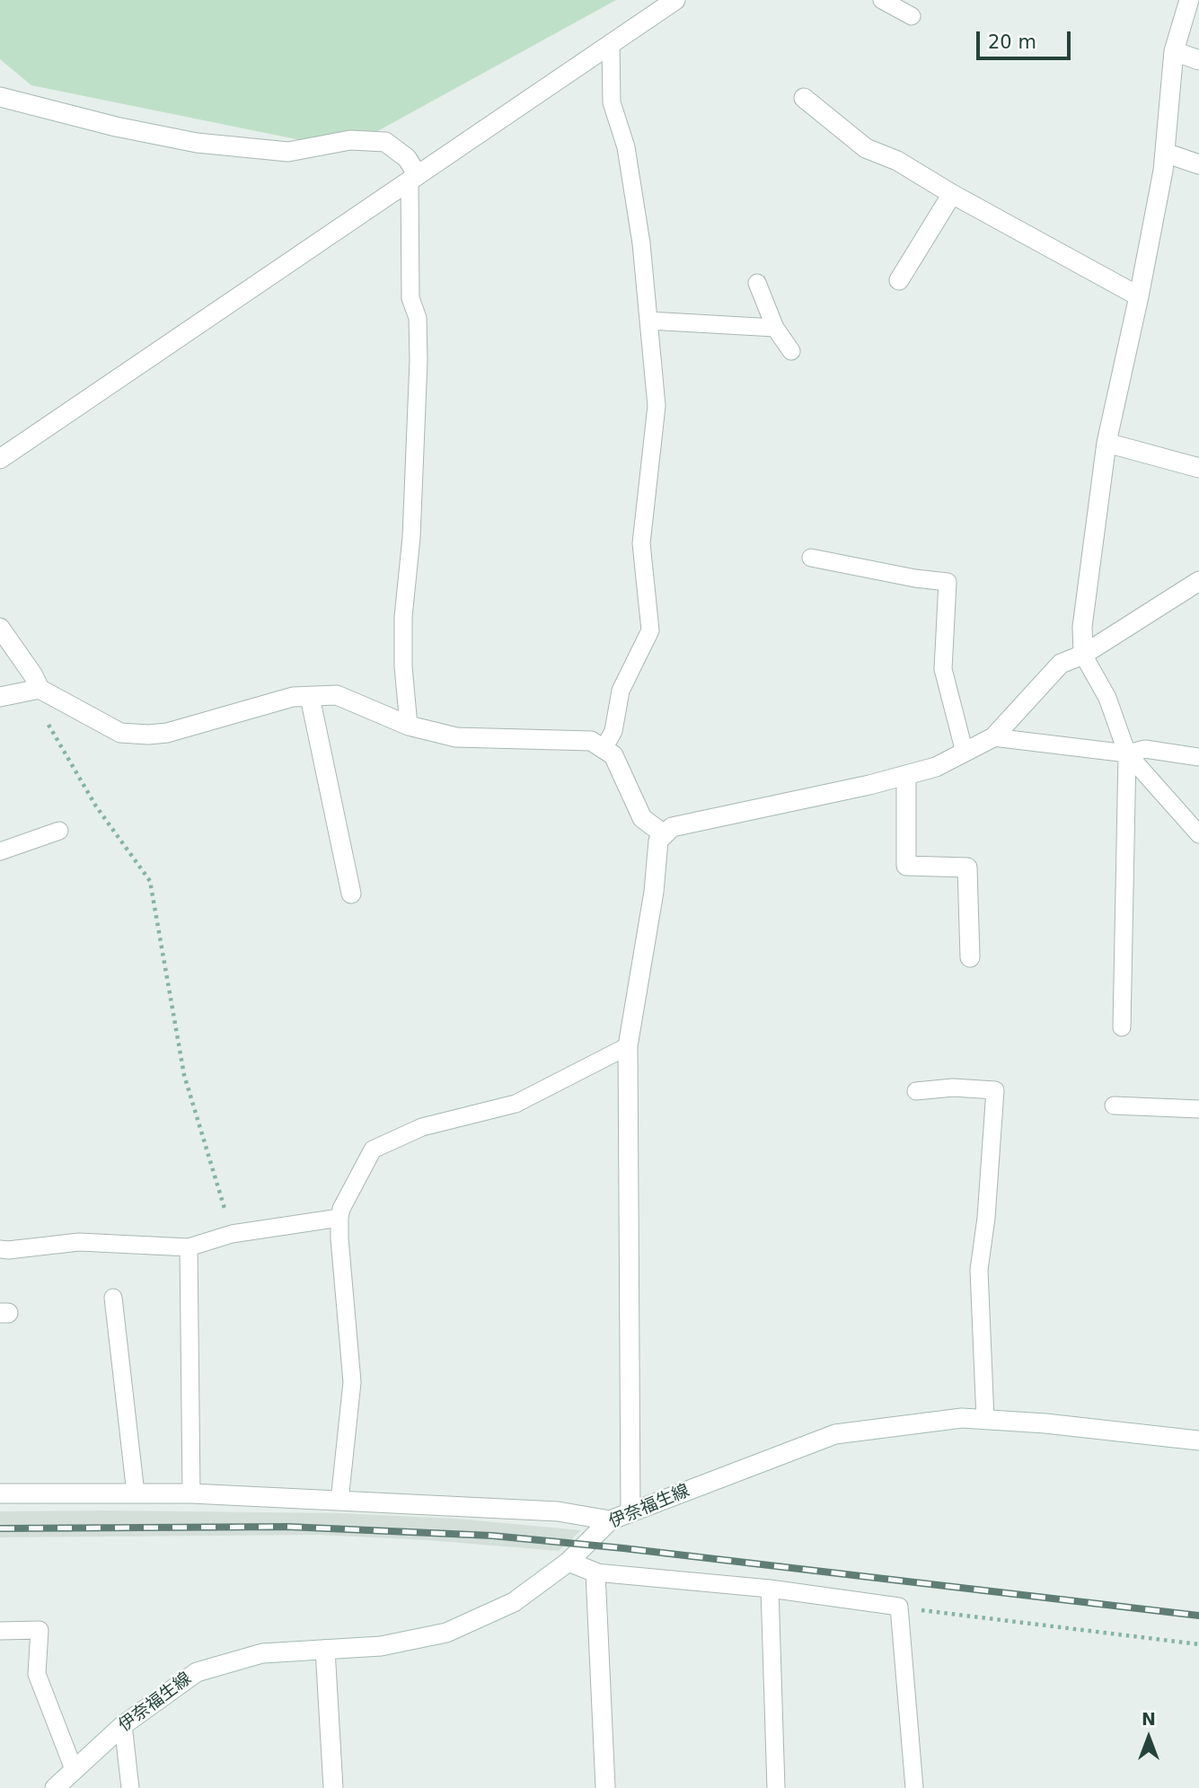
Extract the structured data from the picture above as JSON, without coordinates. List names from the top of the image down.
{
  "streets": {
    "street": ["伊奈福生線"]
  },
  "scale_bar": "20 m",
  "north": "top"
}
